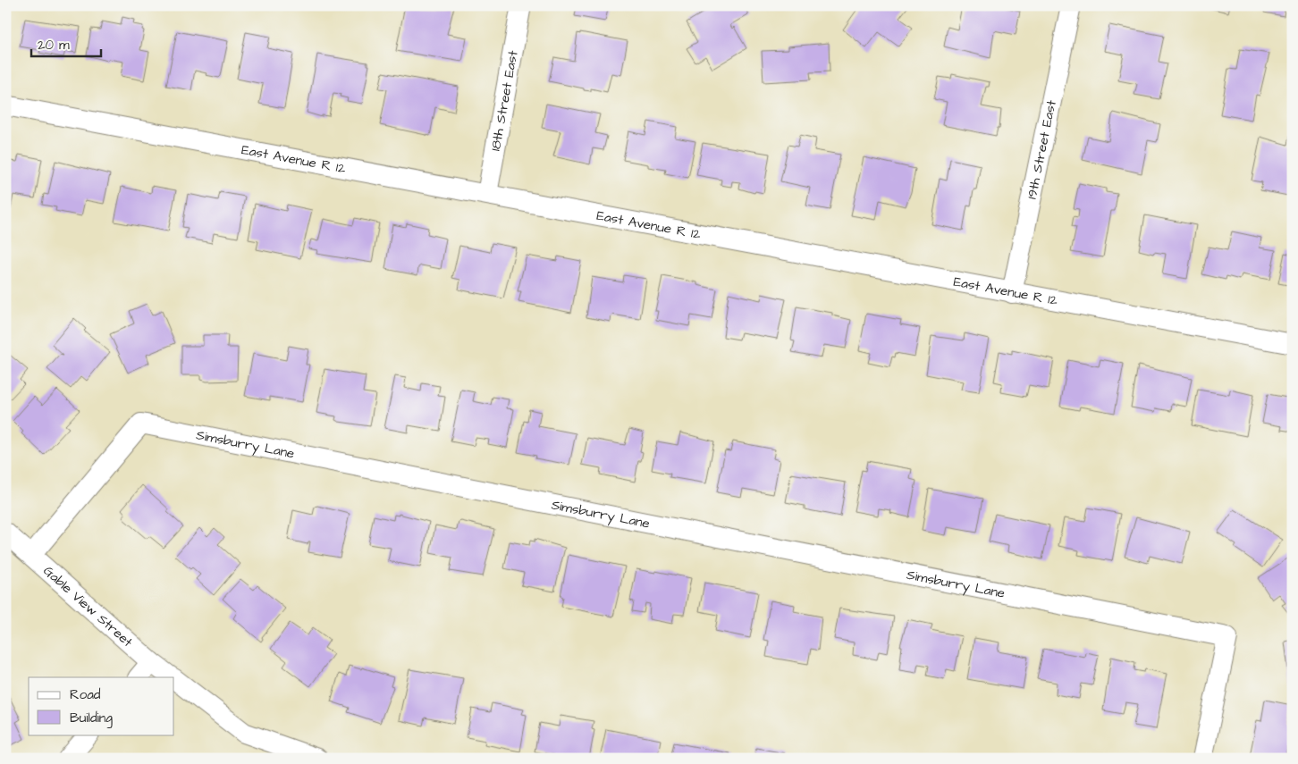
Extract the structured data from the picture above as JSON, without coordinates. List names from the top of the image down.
{
  "streets": {
    "street": [
      "18th Street East",
      "19th Street East",
      "East Avenue R 12",
      "Simsburry Lane",
      "Gable View Street"
    ]
  },
  "crossings": [
    ["18th Street East", "East Avenue R 12"],
    ["19th Street East", "East Avenue R 12"],
    ["Simsburry Lane", "Gable View Street"]
  ],
  "legend": ["Road", "Building"],
  "scale_bar": "20 m"
}
